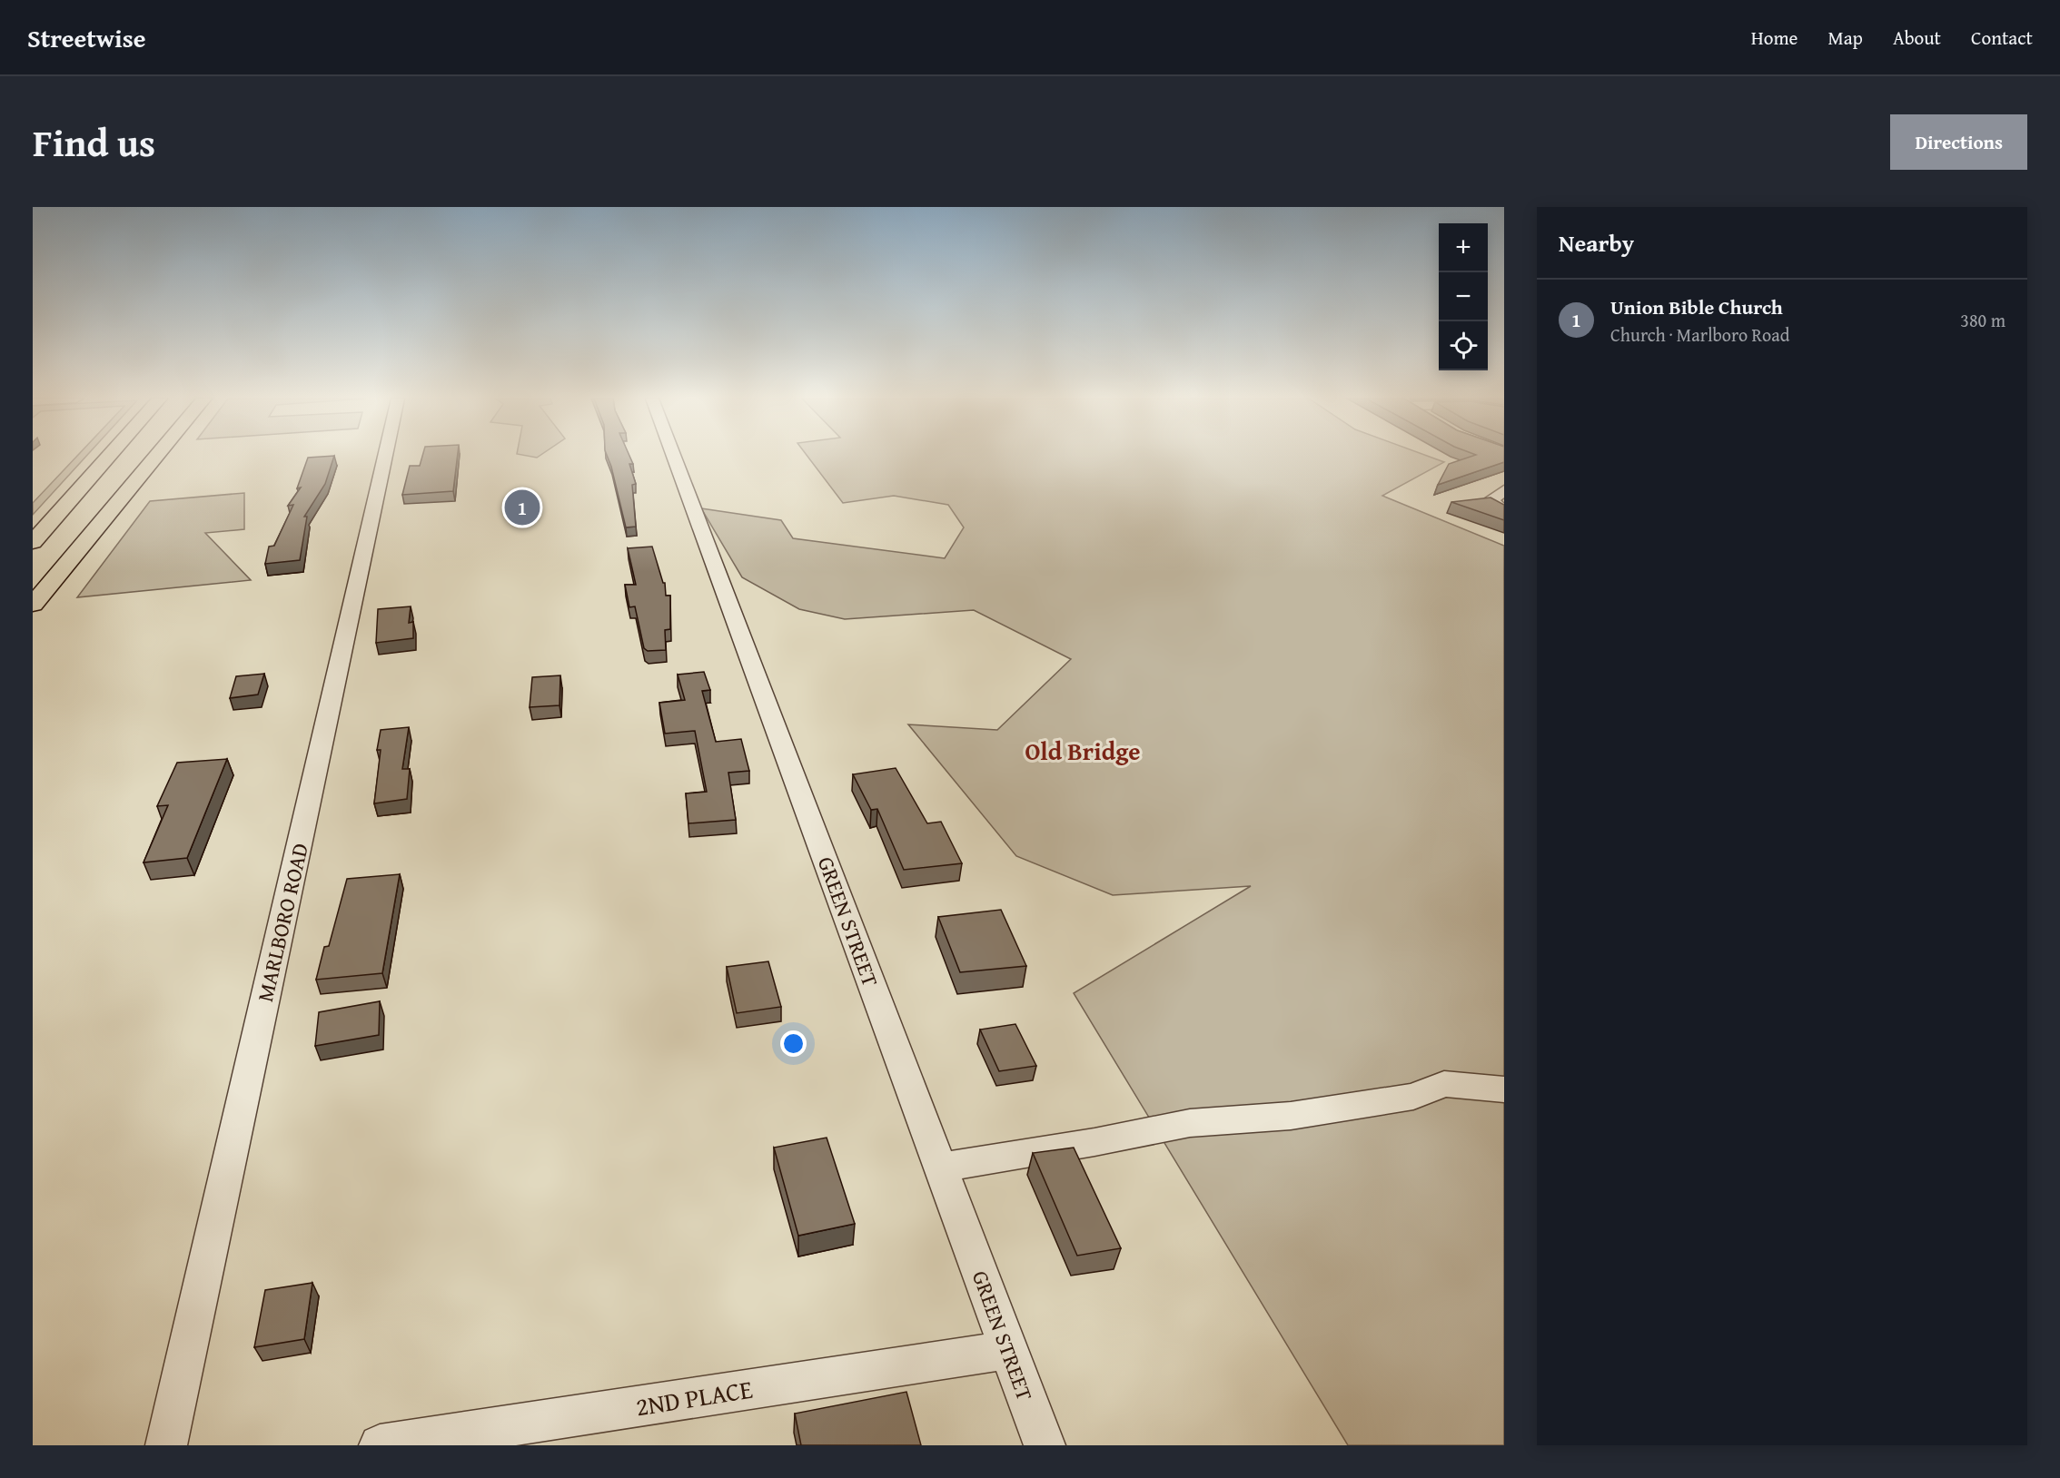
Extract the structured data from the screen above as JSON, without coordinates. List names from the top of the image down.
{
  "streets": {
    "street": ["GREEN STREET", "MARLBORO ROAD", "2ND PLACE"]
  },
  "crossings": [
    ["GREEN STREET", "2ND PLACE"]
  ],
  "districts": ["Old Bridge"],
  "page": {
    "header": "Streetwise",
    "nav": [
      "Home",
      "Map",
      "About",
      "Contact"
    ],
    "title": "Find us",
    "buttons": "Directions",
    "heading": "Nearby",
    "map_buttons": ["+", "−"],
    "list": [
      {
        "mark": "1",
        "name": "Union Bible Church",
        "note": "Church · Marlboro Road",
        "value": "380 m"
      }
    ],
    "pins": "1"
  }
}
